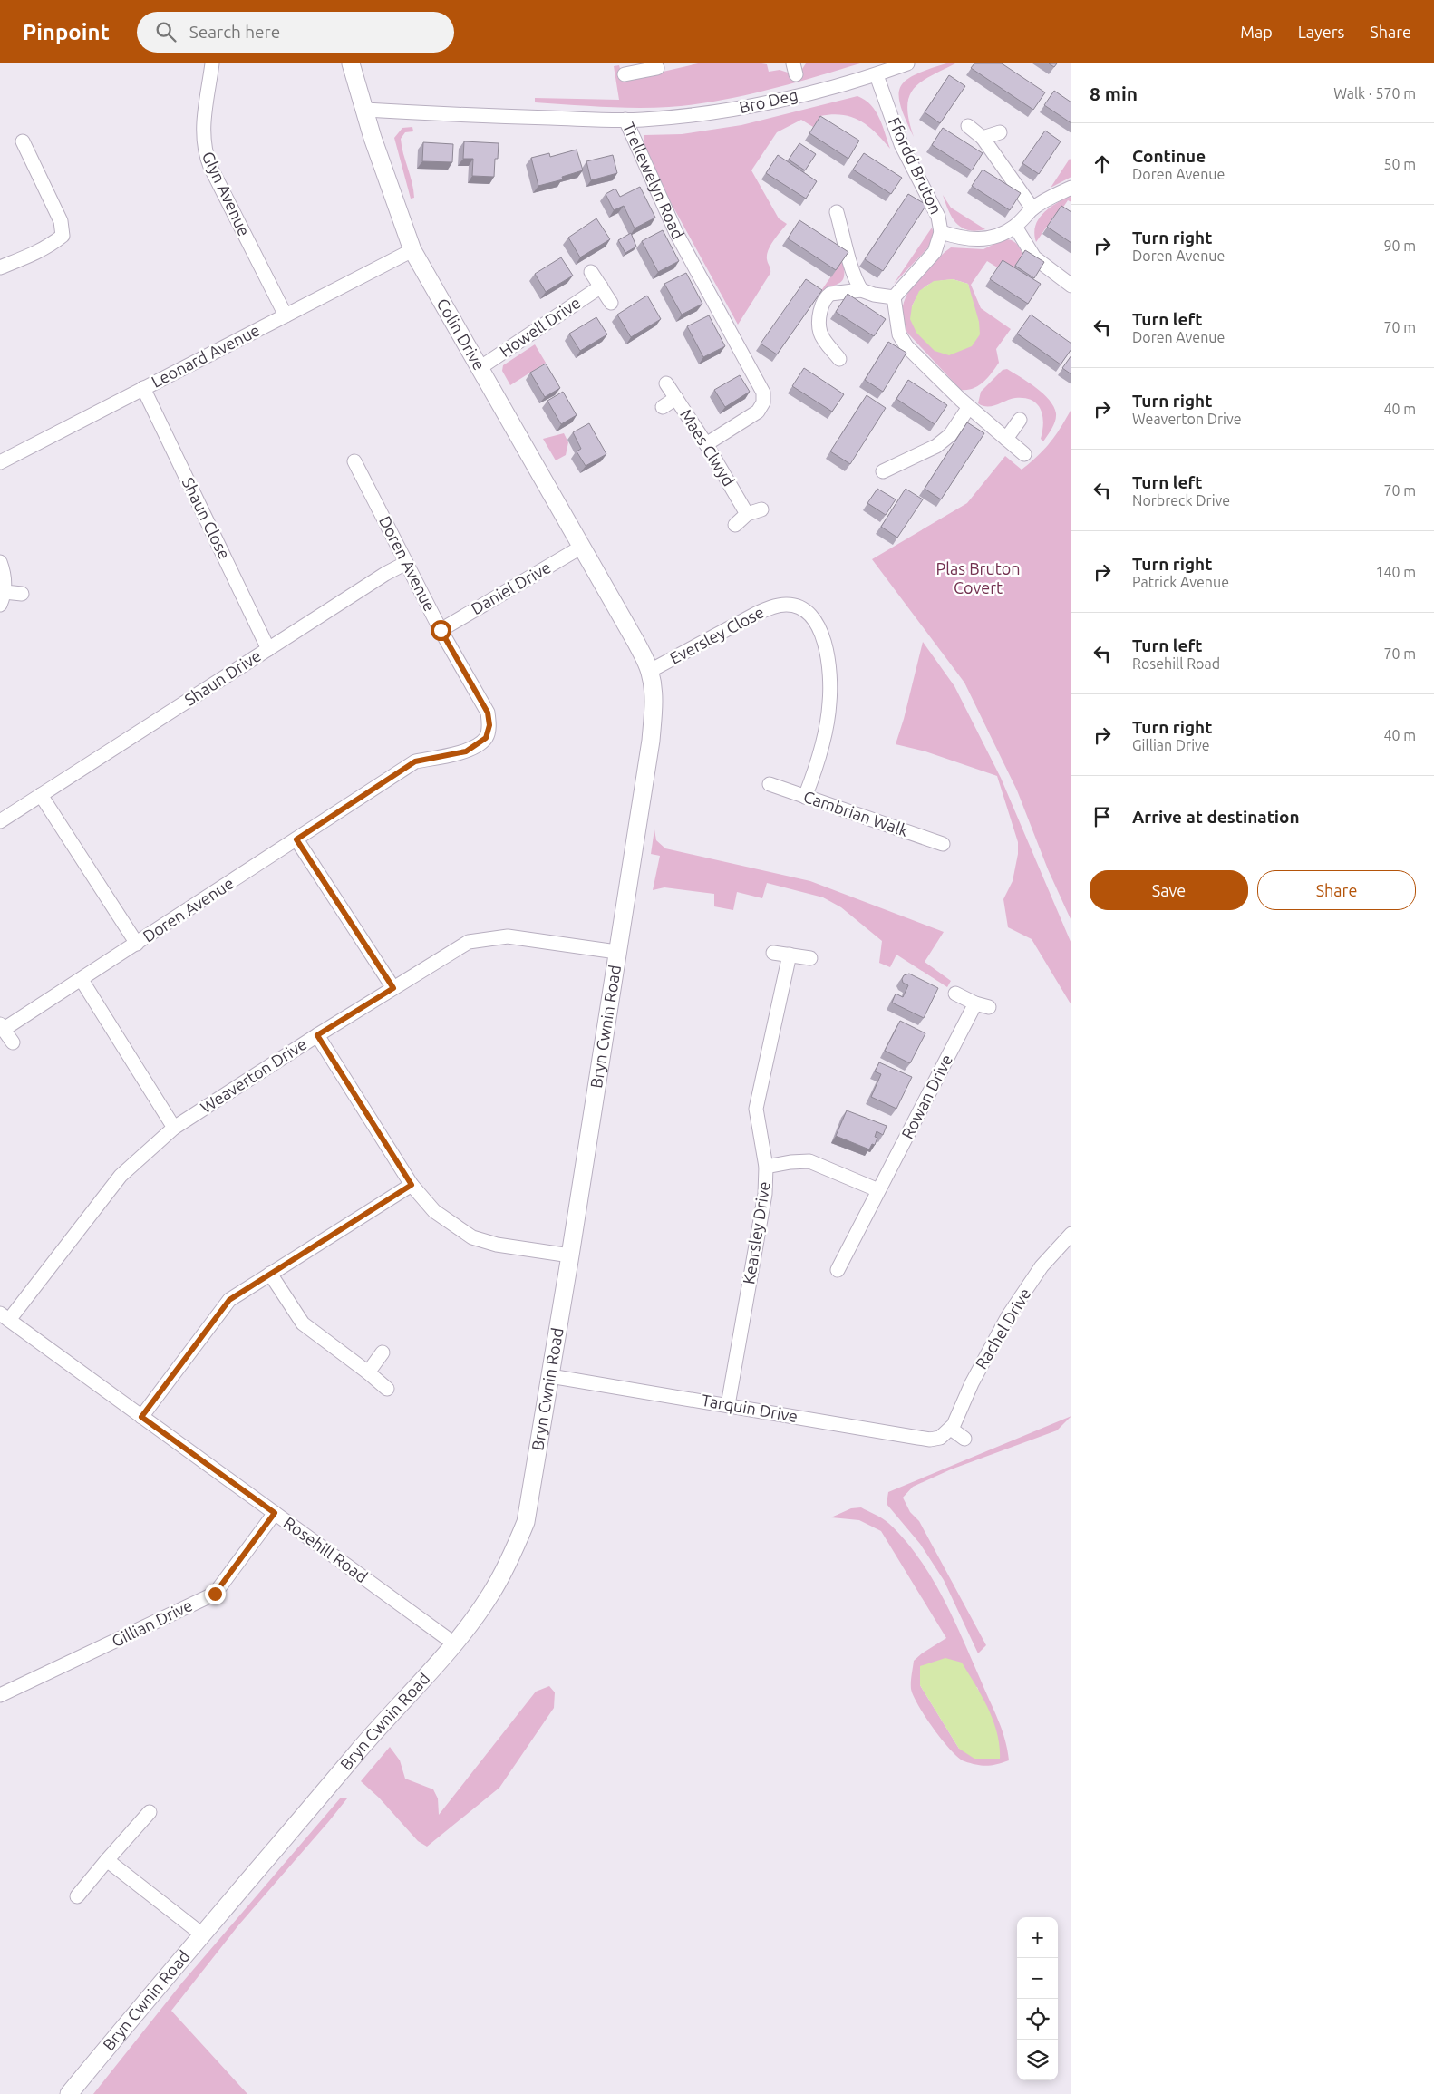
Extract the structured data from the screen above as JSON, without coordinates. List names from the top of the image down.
{
  "streets": {
    "street": [
      "Bro Deg",
      "Ffordd Bruton",
      "Trellewelyn Road",
      "Glyn Avenue",
      "Howell Drive",
      "Colin Drive",
      "Leonard Avenue",
      "Maes Clwyd",
      "Shaun Close",
      "Doren Avenue",
      "Daniel Drive",
      "Eversley Close",
      "Shaun Drive",
      "Cambrian Walk",
      "Bryn Cwnin Road",
      "Weaverton Drive",
      "Rowan Drive",
      "Kearsley Drive",
      "Rachel Drive",
      "Tarquin Drive",
      "Rosehill Road",
      "Gillian Drive"
    ]
  },
  "crossings": [
    ["Bro Deg", "Ffordd Bruton"],
    ["Bro Deg", "Trellewelyn Road"],
    ["Trellewelyn Road", "Colin Drive"],
    ["Trellewelyn Road", "Maes Clwyd"],
    ["Glyn Avenue", "Leonard Avenue"],
    ["Howell Drive", "Colin Drive"],
    ["Colin Drive", "Leonard Avenue"],
    ["Colin Drive", "Daniel Drive"],
    ["Colin Drive", "Bryn Cwnin Road"],
    ["Leonard Avenue", "Shaun Close"],
    ["Shaun Close", "Shaun Drive"],
    ["Doren Avenue", "Daniel Drive"],
    ["Doren Avenue", "Shaun Drive"],
    ["Daniel Drive", "Bryn Cwnin Road"],
    ["Eversley Close", "Cambrian Walk"],
    ["Eversley Close", "Bryn Cwnin Road"],
    ["Bryn Cwnin Road", "Weaverton Drive"],
    ["Bryn Cwnin Road", "Tarquin Drive"],
    ["Bryn Cwnin Road", "Rosehill Road"],
    ["Weaverton Drive", "Rosehill Road"],
    ["Kearsley Drive", "Tarquin Drive"],
    ["Rachel Drive", "Tarquin Drive"],
    ["Rosehill Road", "Gillian Drive"]
  ],
  "parks": ["Plas Bruton Covert"],
  "page": {
    "header": "Pinpoint",
    "search": "Search here",
    "nav": ["Map", "Layers", "Share"],
    "heading": ["8 min", "Walk · 570 m"],
    "list": [
      ["Continue", "Doren Avenue", "50 m"],
      ["Turn right", "Doren Avenue", "90 m"],
      ["Turn left", "Doren Avenue", "70 m"],
      ["Turn right", "Weaverton Drive", "40 m"],
      ["Turn left", "Norbreck Drive", "70 m"],
      ["Turn right", "Patrick Avenue", "140 m"],
      ["Turn left", "Rosehill Road", "70 m"],
      ["Turn right", "Gillian Drive", "40 m"],
      "Arrive at destination"
    ],
    "buttons": ["Save", "Share"],
    "map_buttons": ["+", "−"]
  }
}
